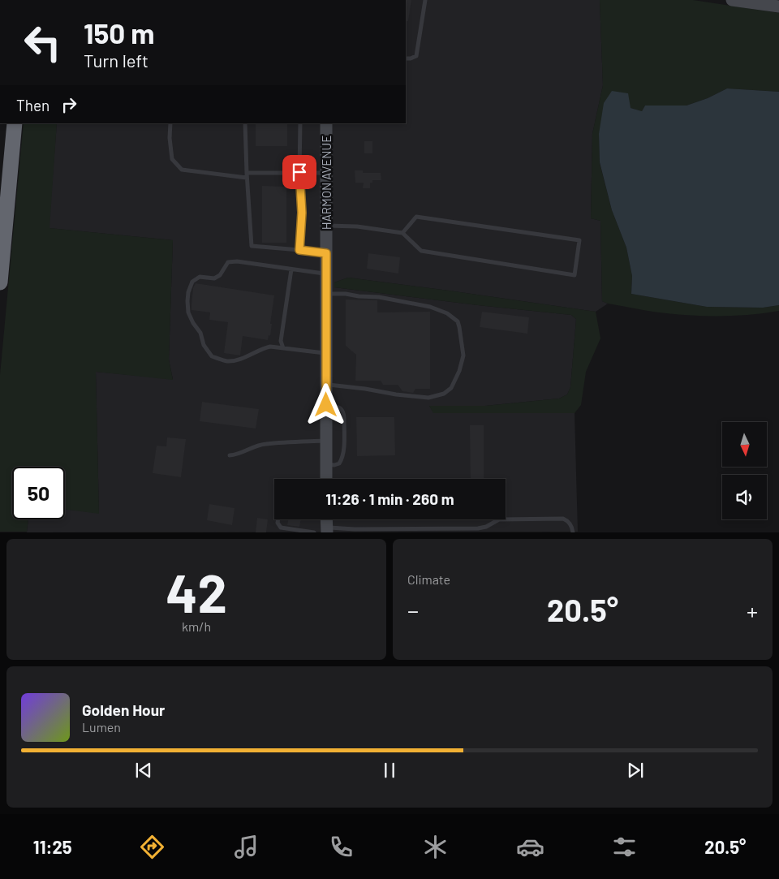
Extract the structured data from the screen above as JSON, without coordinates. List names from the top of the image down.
{
  "streets": {
    "main road": ["HARMON AVENUE"]
  },
  "north": "bottom",
  "page": {
    "turn": ["150 m", "Turn left"],
    "then": "Then",
    "limit": "50",
    "trip": "11:26 · 1 min · 260 m",
    "tile": [
      ["42", "km/h"],
      "Climate"
    ],
    "heat": ["−", "20.5°", "+"],
    "song": ["Golden Hour", "Lumen"],
    "tabs": ["11:25", "20.5°"]
  }
}
